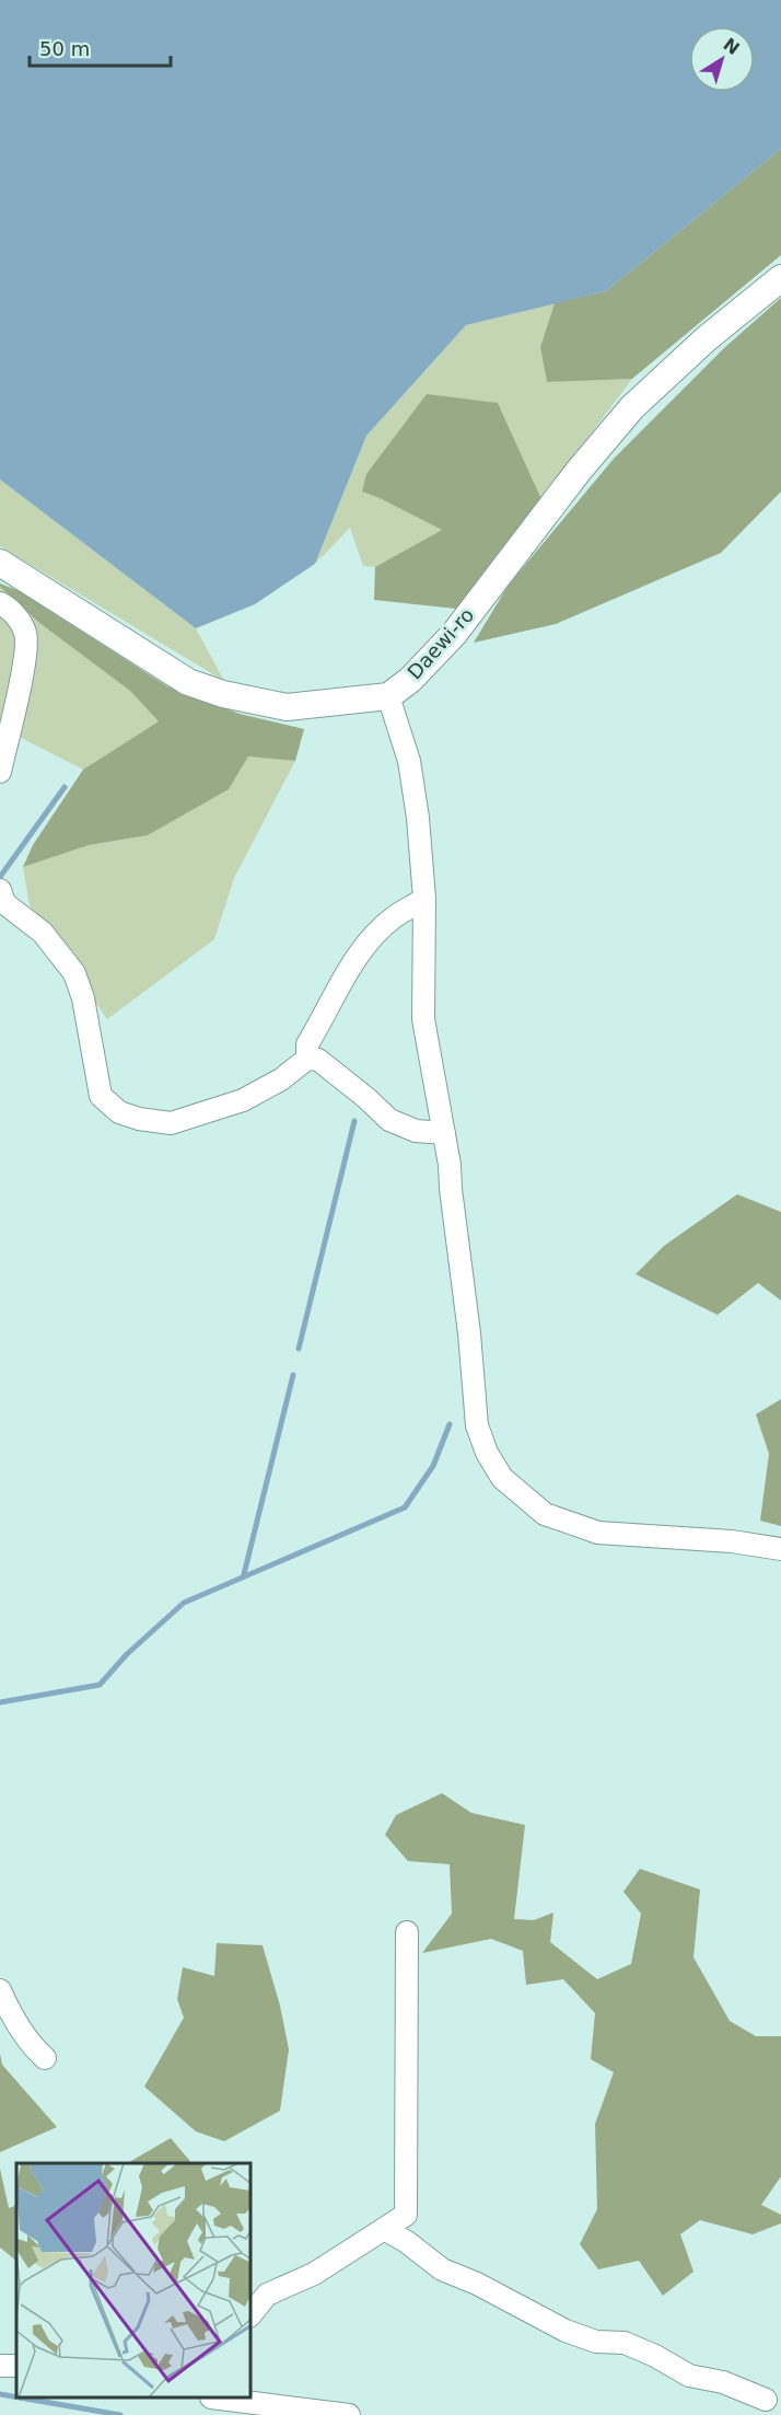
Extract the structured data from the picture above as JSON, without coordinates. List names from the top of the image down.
{
  "streets": {
    "main road": ["Daewi-ro"]
  },
  "scale_bar": "50 m",
  "north": "top right"
}
